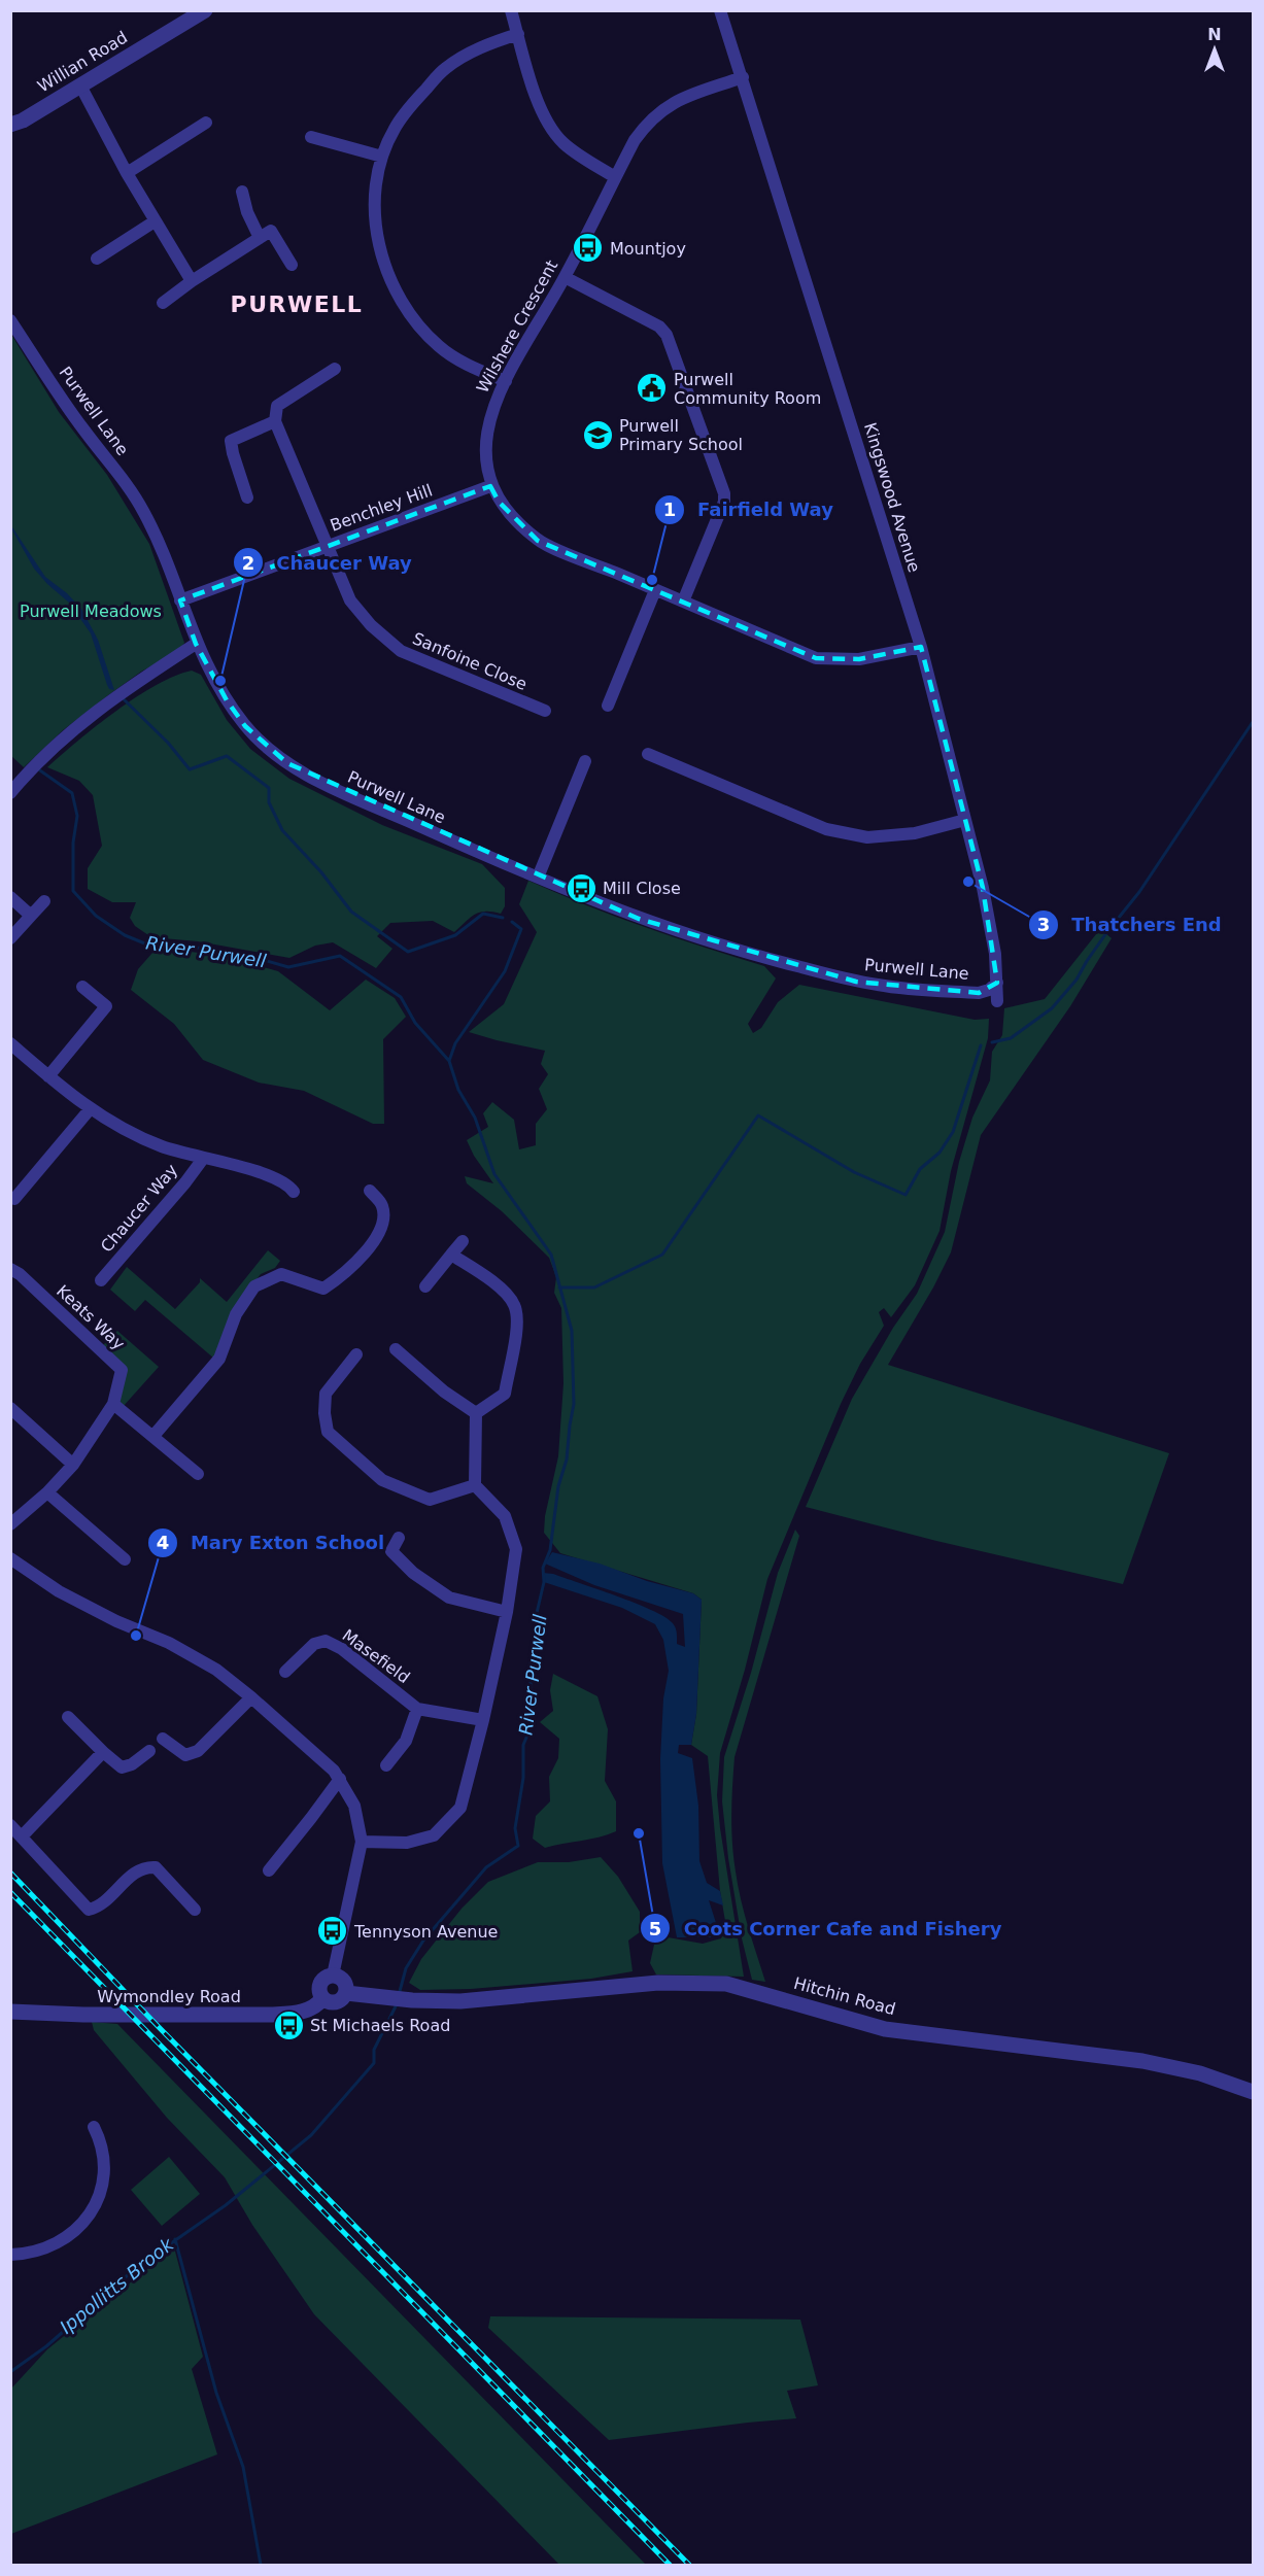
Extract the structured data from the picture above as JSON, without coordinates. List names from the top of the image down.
{
  "streets": {
    "street": [
      "Willian Road",
      "Wilshere Crescent",
      "Purwell Lane",
      "Kingswood Avenue",
      "Benchley Hill",
      "Sanfoine Close",
      "Chaucer Way",
      "Keats Way",
      "Masefield",
      "Wymondley Road",
      "Hitchin Road"
    ]
  },
  "crossings": [
    ["Wilshere Crescent", "Kingswood Avenue"],
    ["Wilshere Crescent", "Benchley Hill"],
    ["Purwell Lane", "Kingswood Avenue"],
    ["Purwell Lane", "Benchley Hill"],
    ["Benchley Hill", "Sanfoine Close"],
    ["Wymondley Road", "Hitchin Road"]
  ],
  "districts": ["PURWELL"],
  "water": ["River Purwell", "Ippollitts Brook"],
  "parks": ["Purwell Meadows"],
  "places": {
    "bus stop": [
      "Mountjoy",
      "Mill Close",
      "Tennyson Avenue",
      "St Michaels Road"
    ],
    "public building": ["Purwell Community Room"],
    "school or university": ["Purwell Primary School"],
    "other": [
      "Fairfield Way",
      "Chaucer Way",
      "Thatchers End",
      "Mary Exton School",
      "Coots Corner Cafe and Fishery"
    ]
  },
  "north": "top"
}
